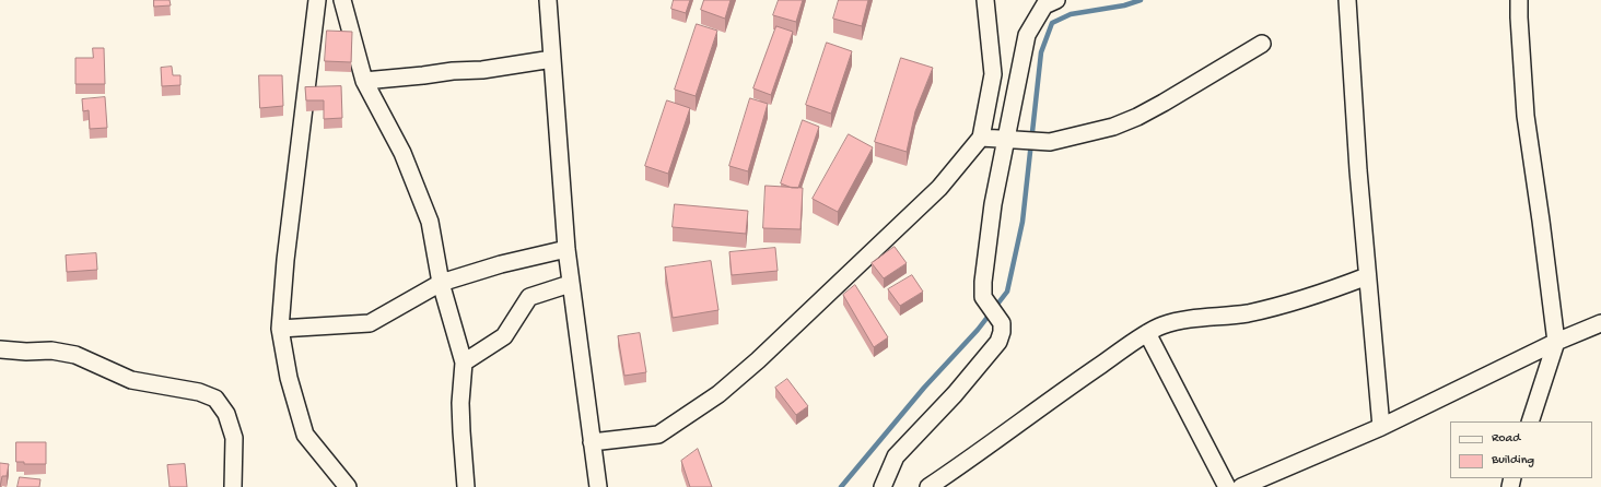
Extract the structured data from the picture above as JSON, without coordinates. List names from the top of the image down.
{
  "legend": ["Road", "Building"]
}
